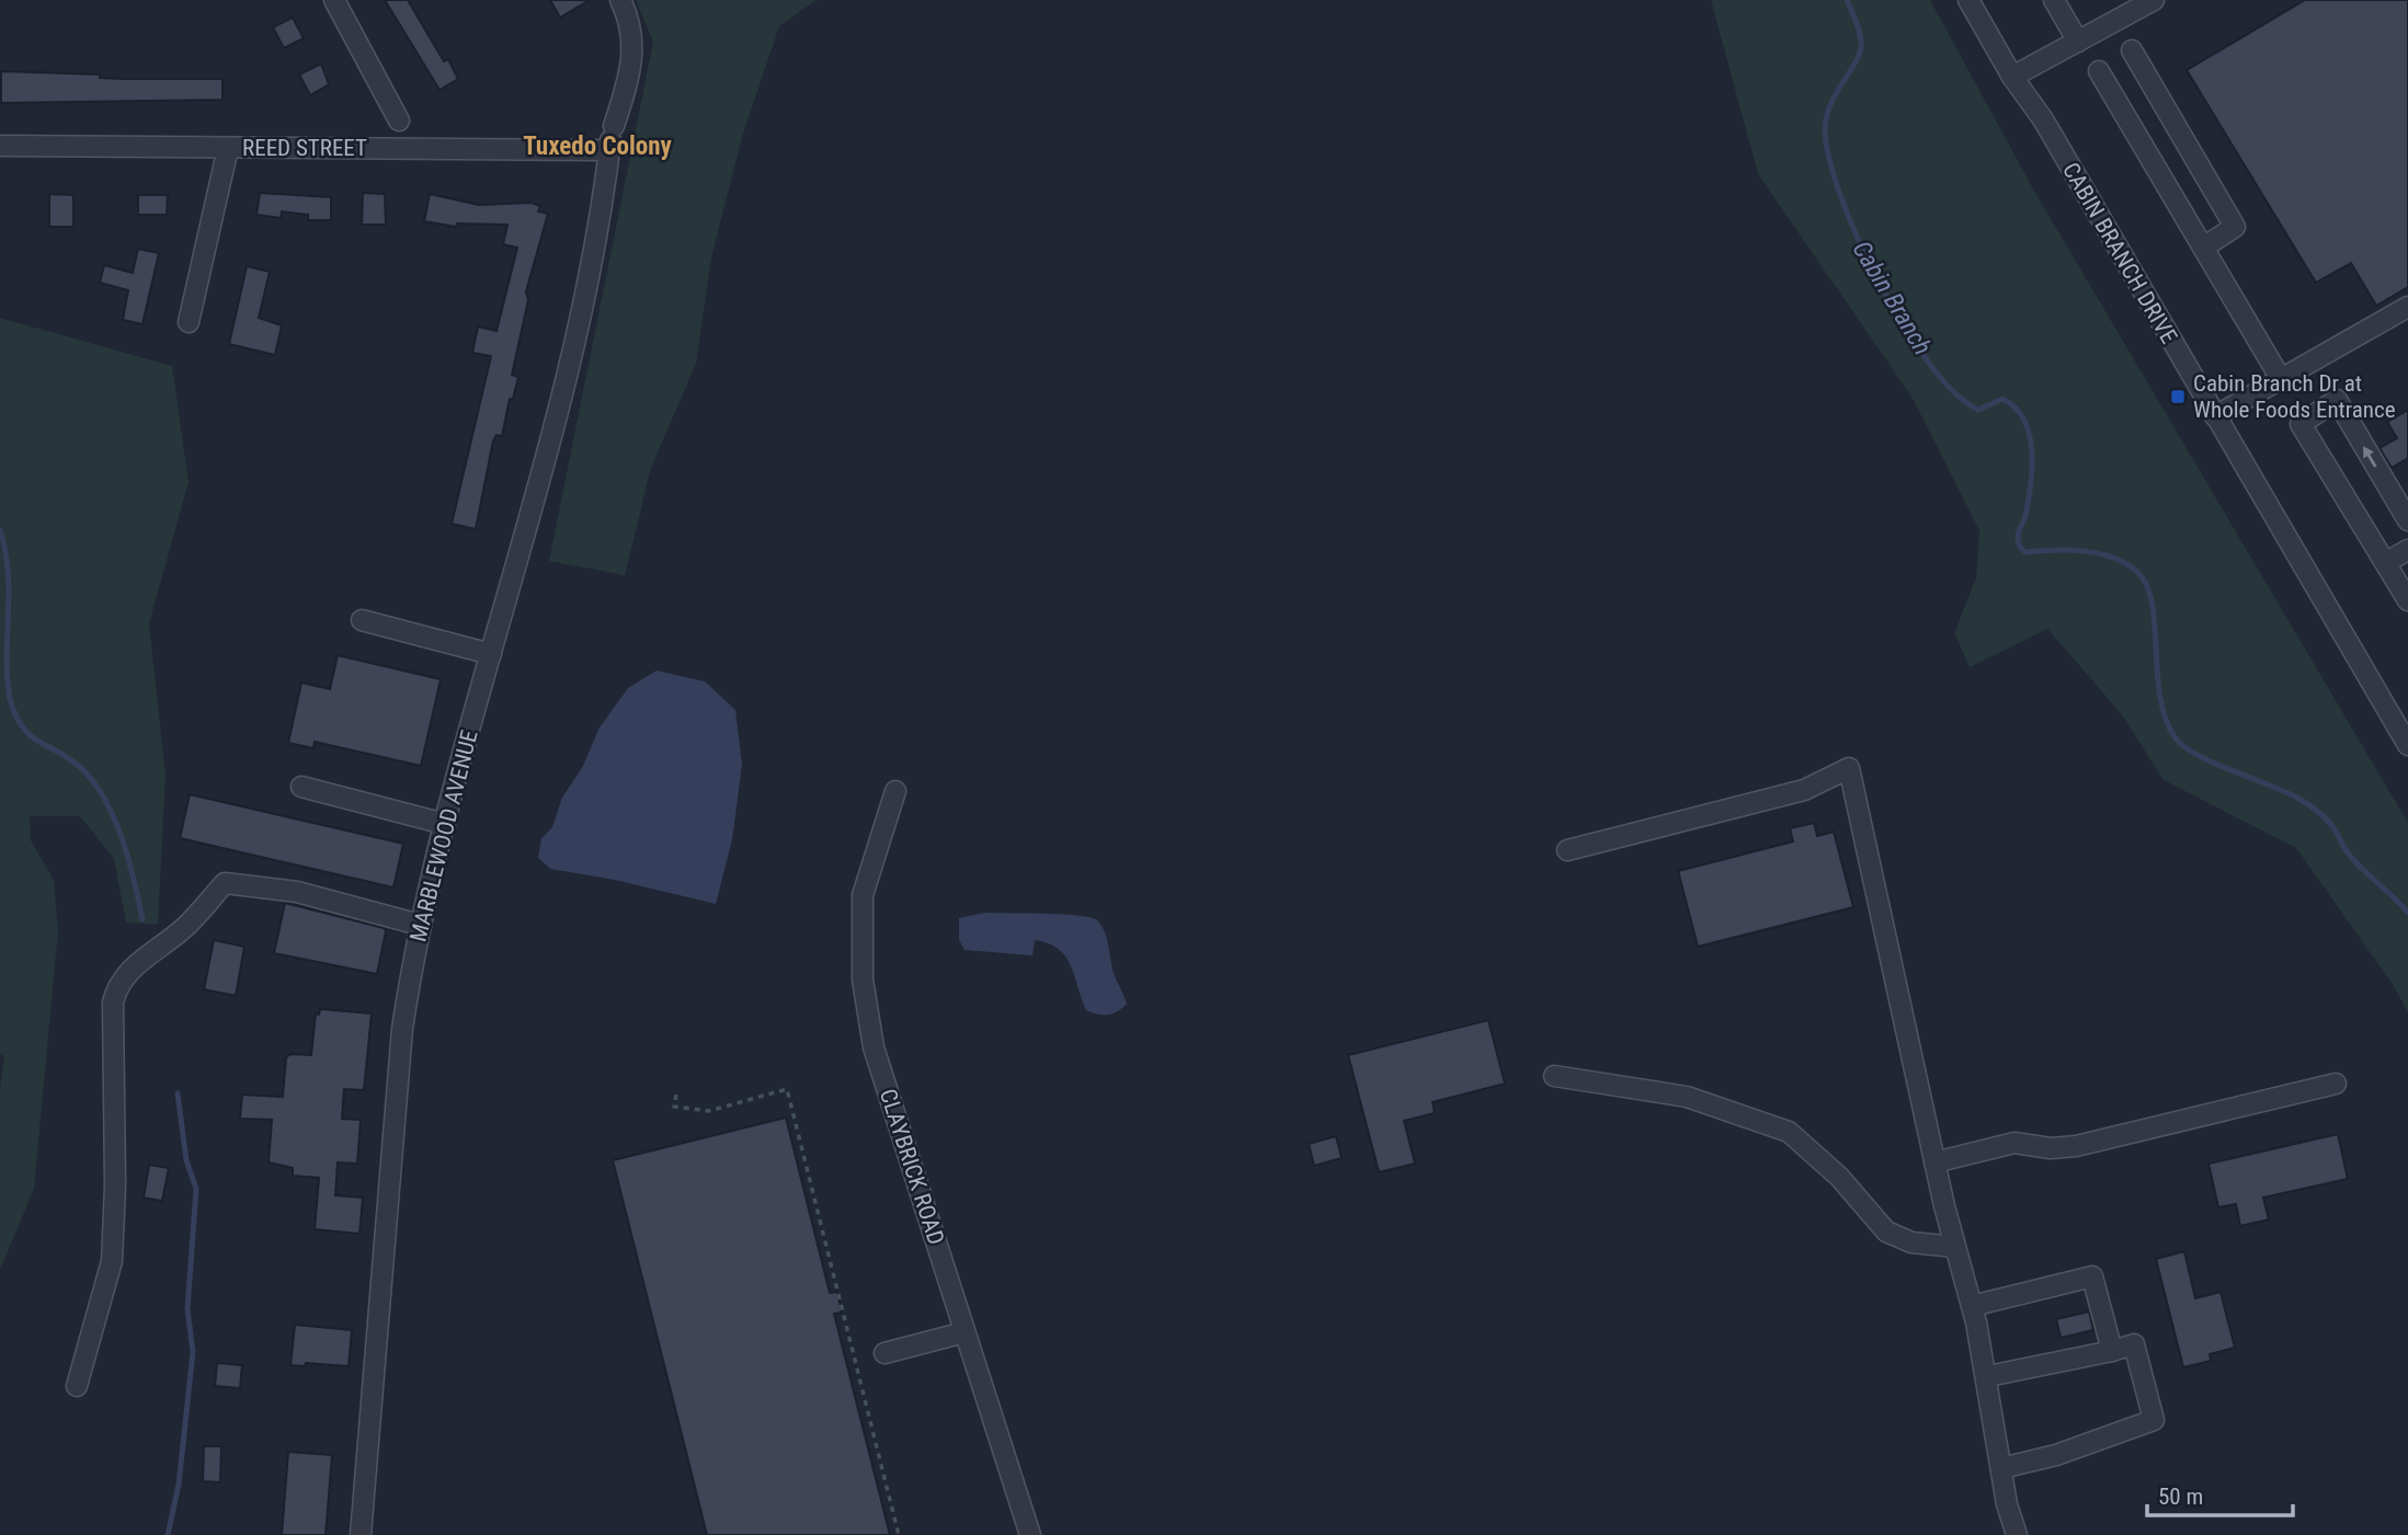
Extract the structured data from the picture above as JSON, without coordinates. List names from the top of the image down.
{
  "streets": {
    "street": [
      "REED STREET",
      "CABIN BRANCH DRIVE",
      "MARBLEWOOD AVENUE",
      "CLAYBRICK ROAD"
    ]
  },
  "crossings": [
    ["REED STREET", "MARBLEWOOD AVENUE"]
  ],
  "districts": ["Tuxedo Colony"],
  "water": ["Cabin Branch"],
  "places": {
    "transit": ["Cabin Branch Dr at Whole Foods Entrance"]
  },
  "scale_bar": "50 m"
}
